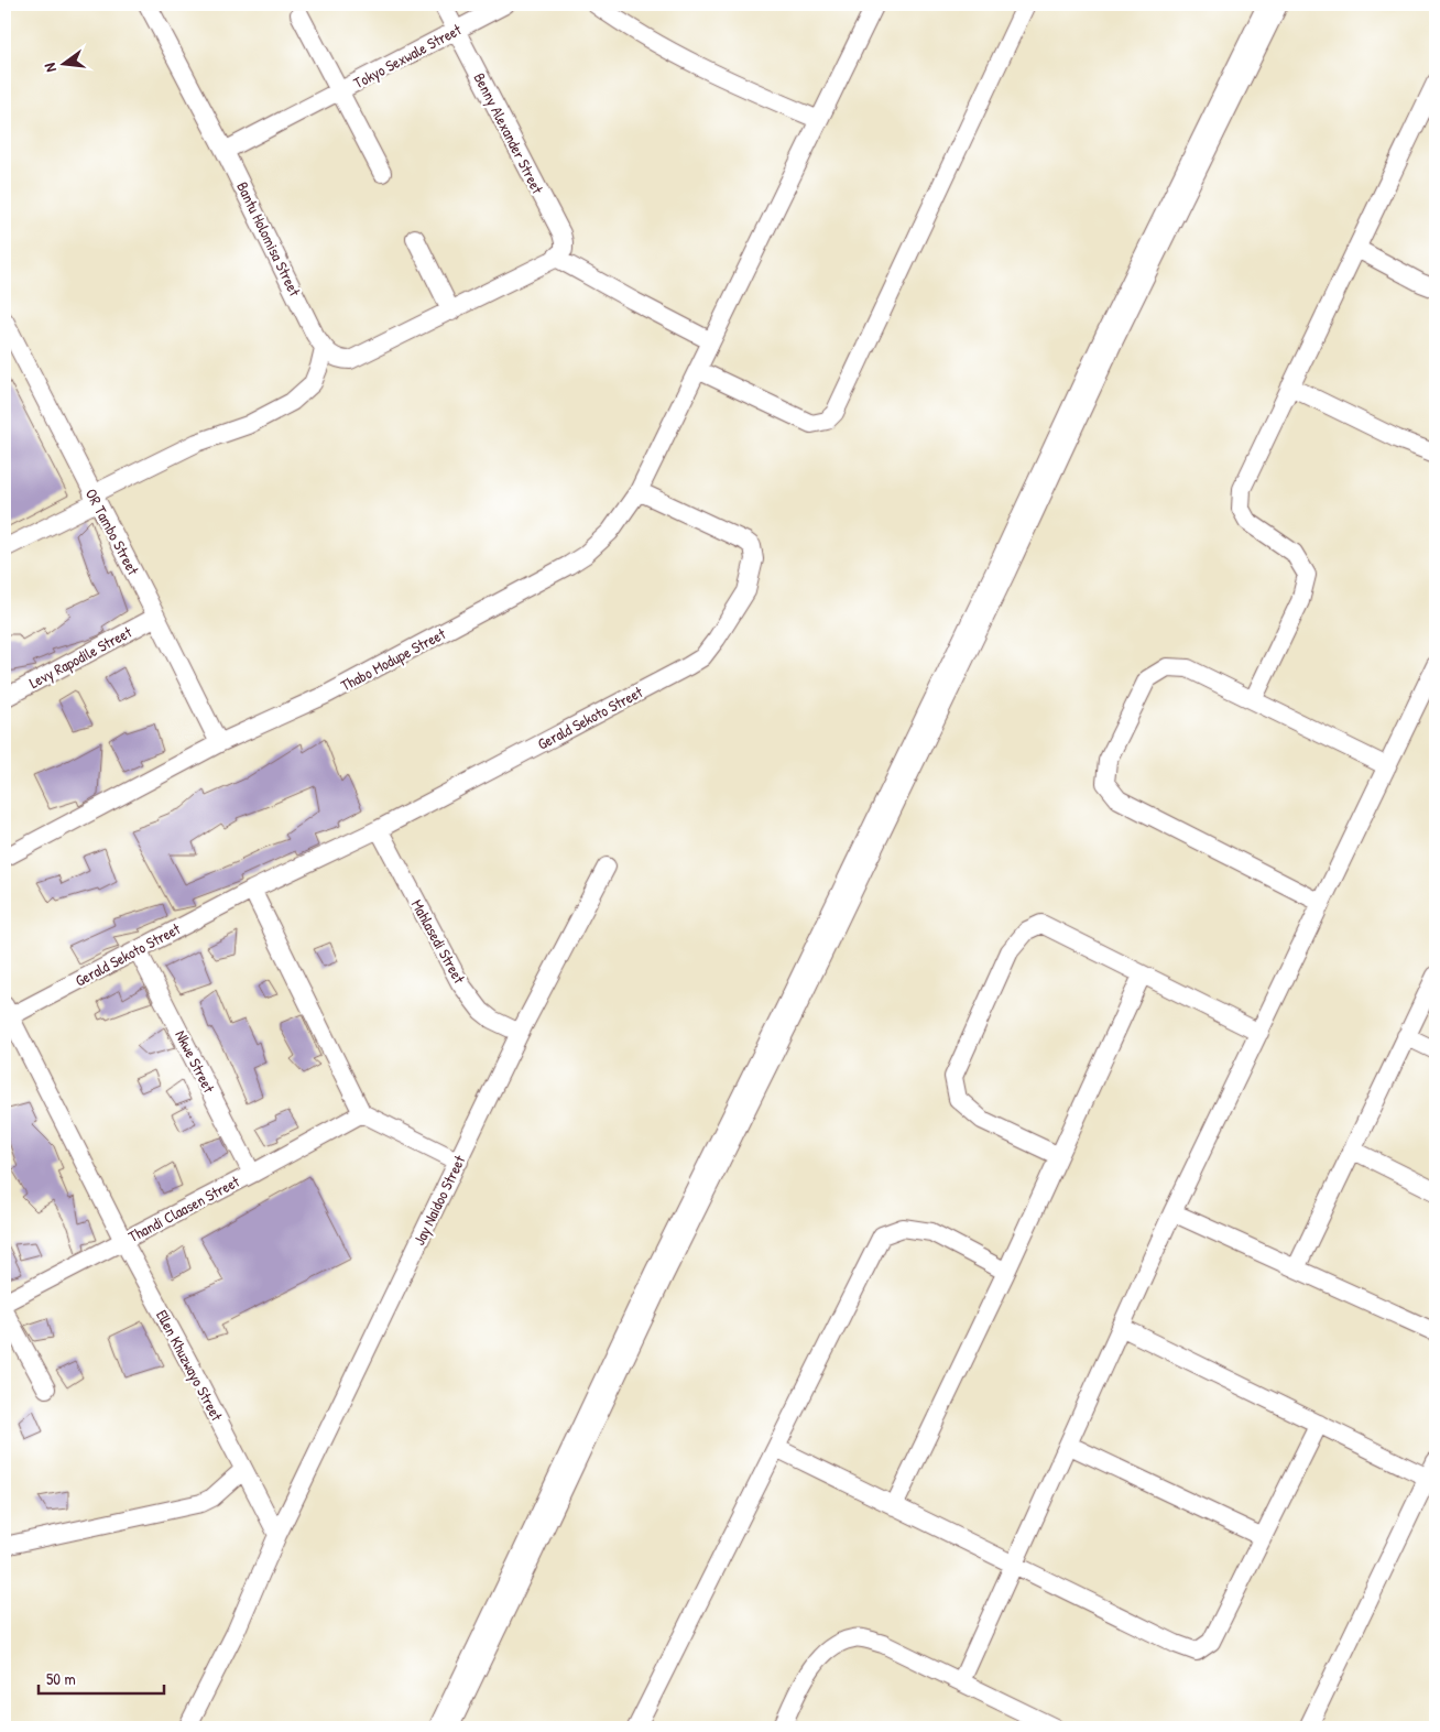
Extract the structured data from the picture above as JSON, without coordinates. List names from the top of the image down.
{
  "streets": {
    "street": [
      "Tokyo Sexwale Street",
      "Benny Alexander Street",
      "Bantu Holomisa Street",
      "OR Tambo Street",
      "Levy Rapodile Street",
      "Thabo Modupe Street",
      "Gerald Sekoto Street",
      "Mahlasedi Street",
      "Nkwe Street",
      "Jay Naidoo Street",
      "Thandi Claasen Street",
      "Ellen Khuzwayo Street"
    ]
  },
  "crossings": [
    ["Tokyo Sexwale Street", "Benny Alexander Street"],
    ["Tokyo Sexwale Street", "Bantu Holomisa Street"],
    ["OR Tambo Street", "Levy Rapodile Street"],
    ["OR Tambo Street", "Thabo Modupe Street"],
    ["Thabo Modupe Street", "Gerald Sekoto Street"],
    ["Gerald Sekoto Street", "Mahlasedi Street"],
    ["Gerald Sekoto Street", "Nkwe Street"],
    ["Gerald Sekoto Street", "Ellen Khuzwayo Street"],
    ["Mahlasedi Street", "Jay Naidoo Street"],
    ["Nkwe Street", "Thandi Claasen Street"],
    ["Jay Naidoo Street", "Ellen Khuzwayo Street"],
    ["Thandi Claasen Street", "Ellen Khuzwayo Street"]
  ],
  "scale_bar": "50 m",
  "north": "left"
}
